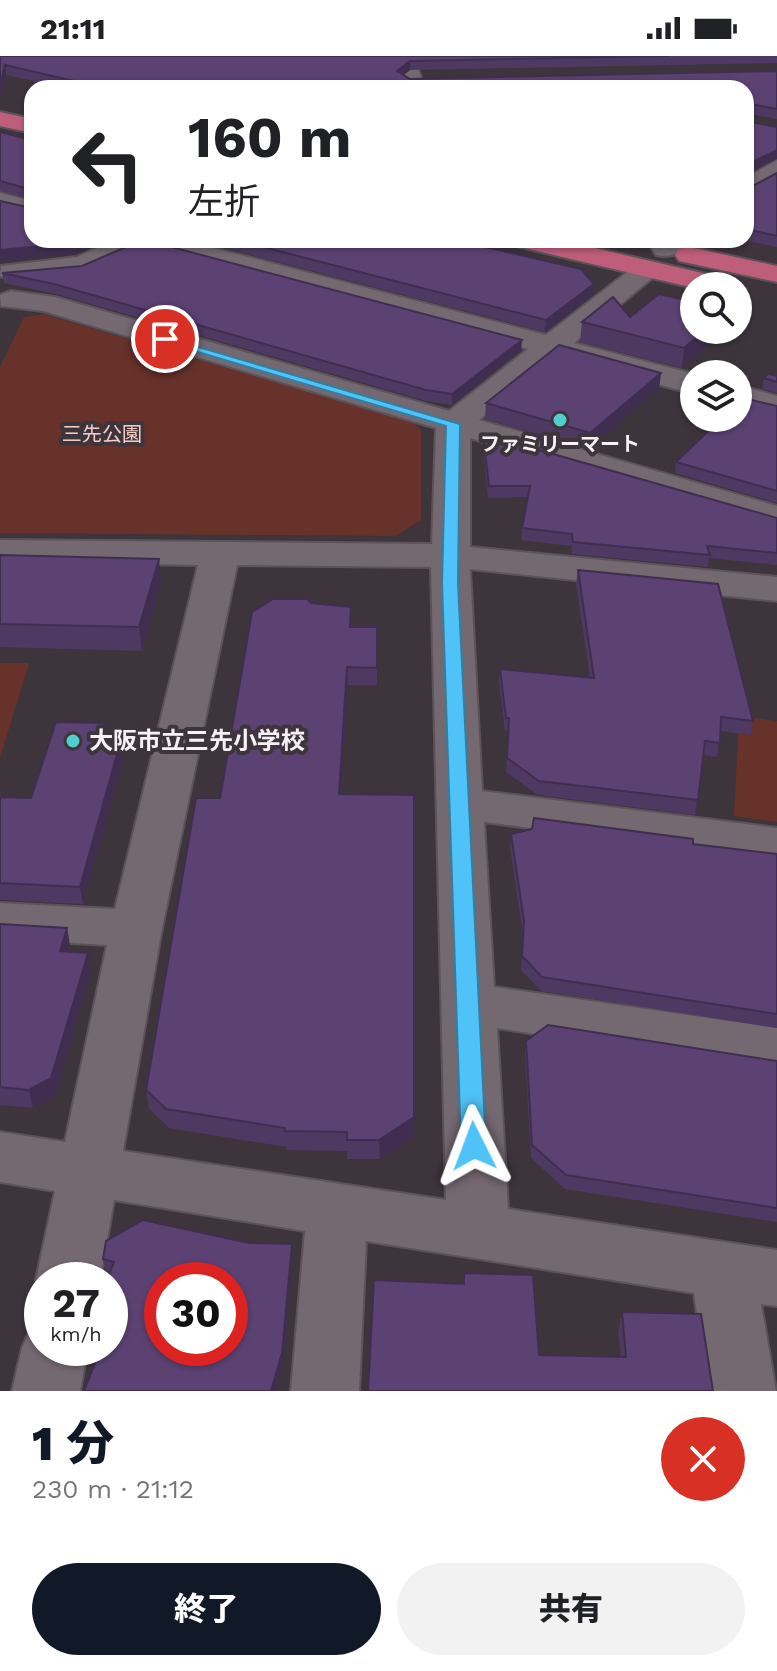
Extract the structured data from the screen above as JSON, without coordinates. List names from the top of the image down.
{
  "parks": ["三先公園"],
  "places": ["ファミリーマート", "大阪市立三先小学校"],
  "page": {
    "status": "21:11",
    "turn": ["160 m", "左折"],
    "speed": "27 km/h",
    "limit": "30",
    "heading": ["1 分", "230 m · 21:12"],
    "buttons": ["終了", "共有"]
  }
}
